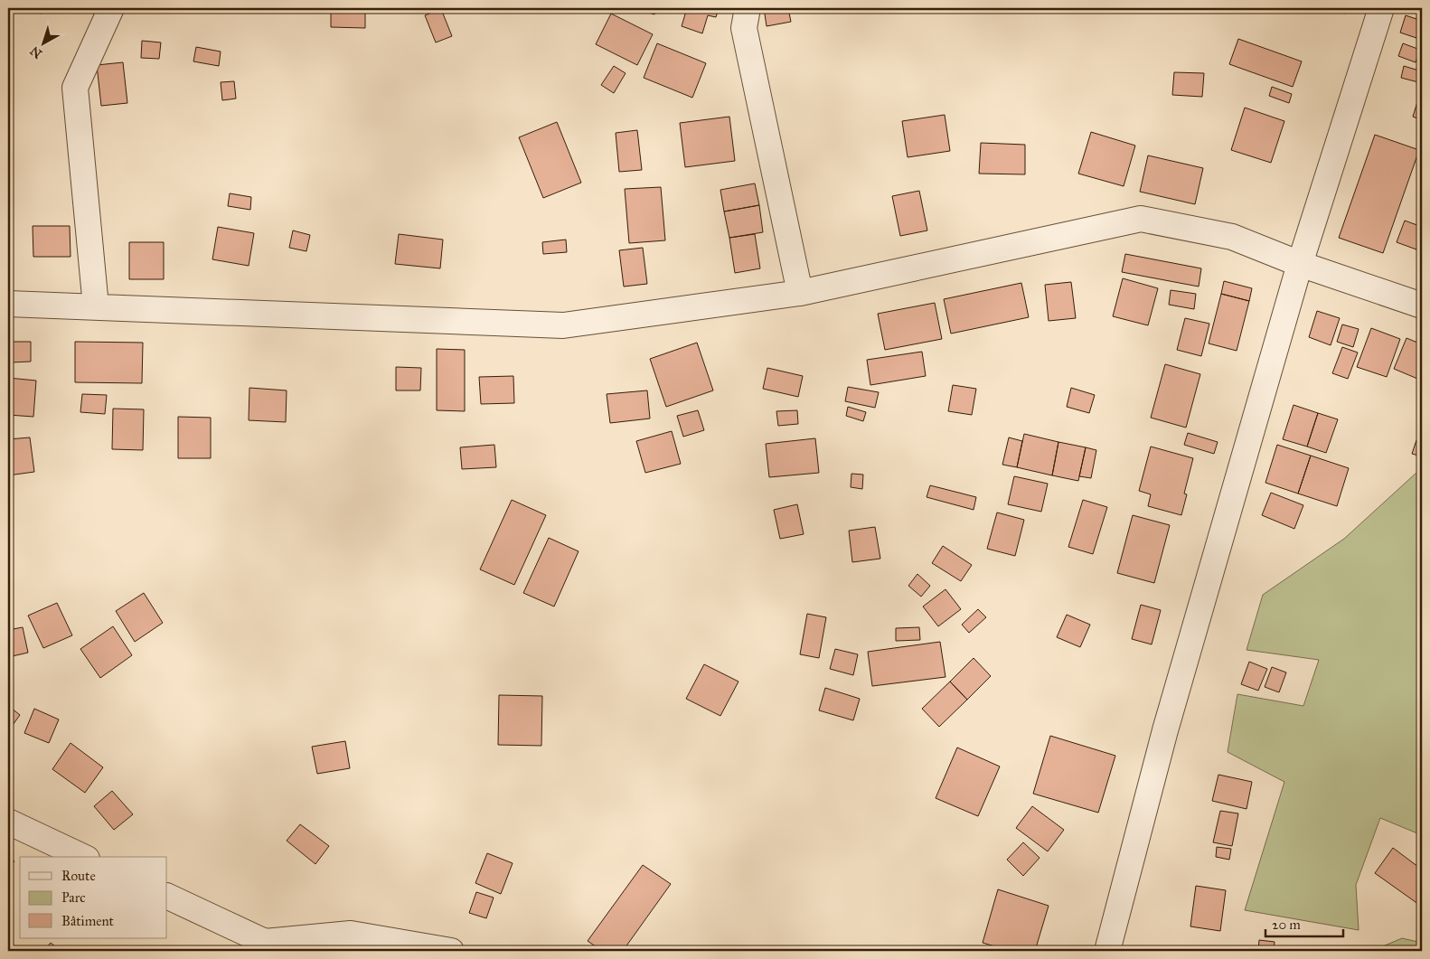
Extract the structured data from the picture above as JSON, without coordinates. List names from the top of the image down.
{
  "legend": ["Route", "Parc", "Bâtiment"],
  "scale_bar": "20 m",
  "north": "bottom left"
}
